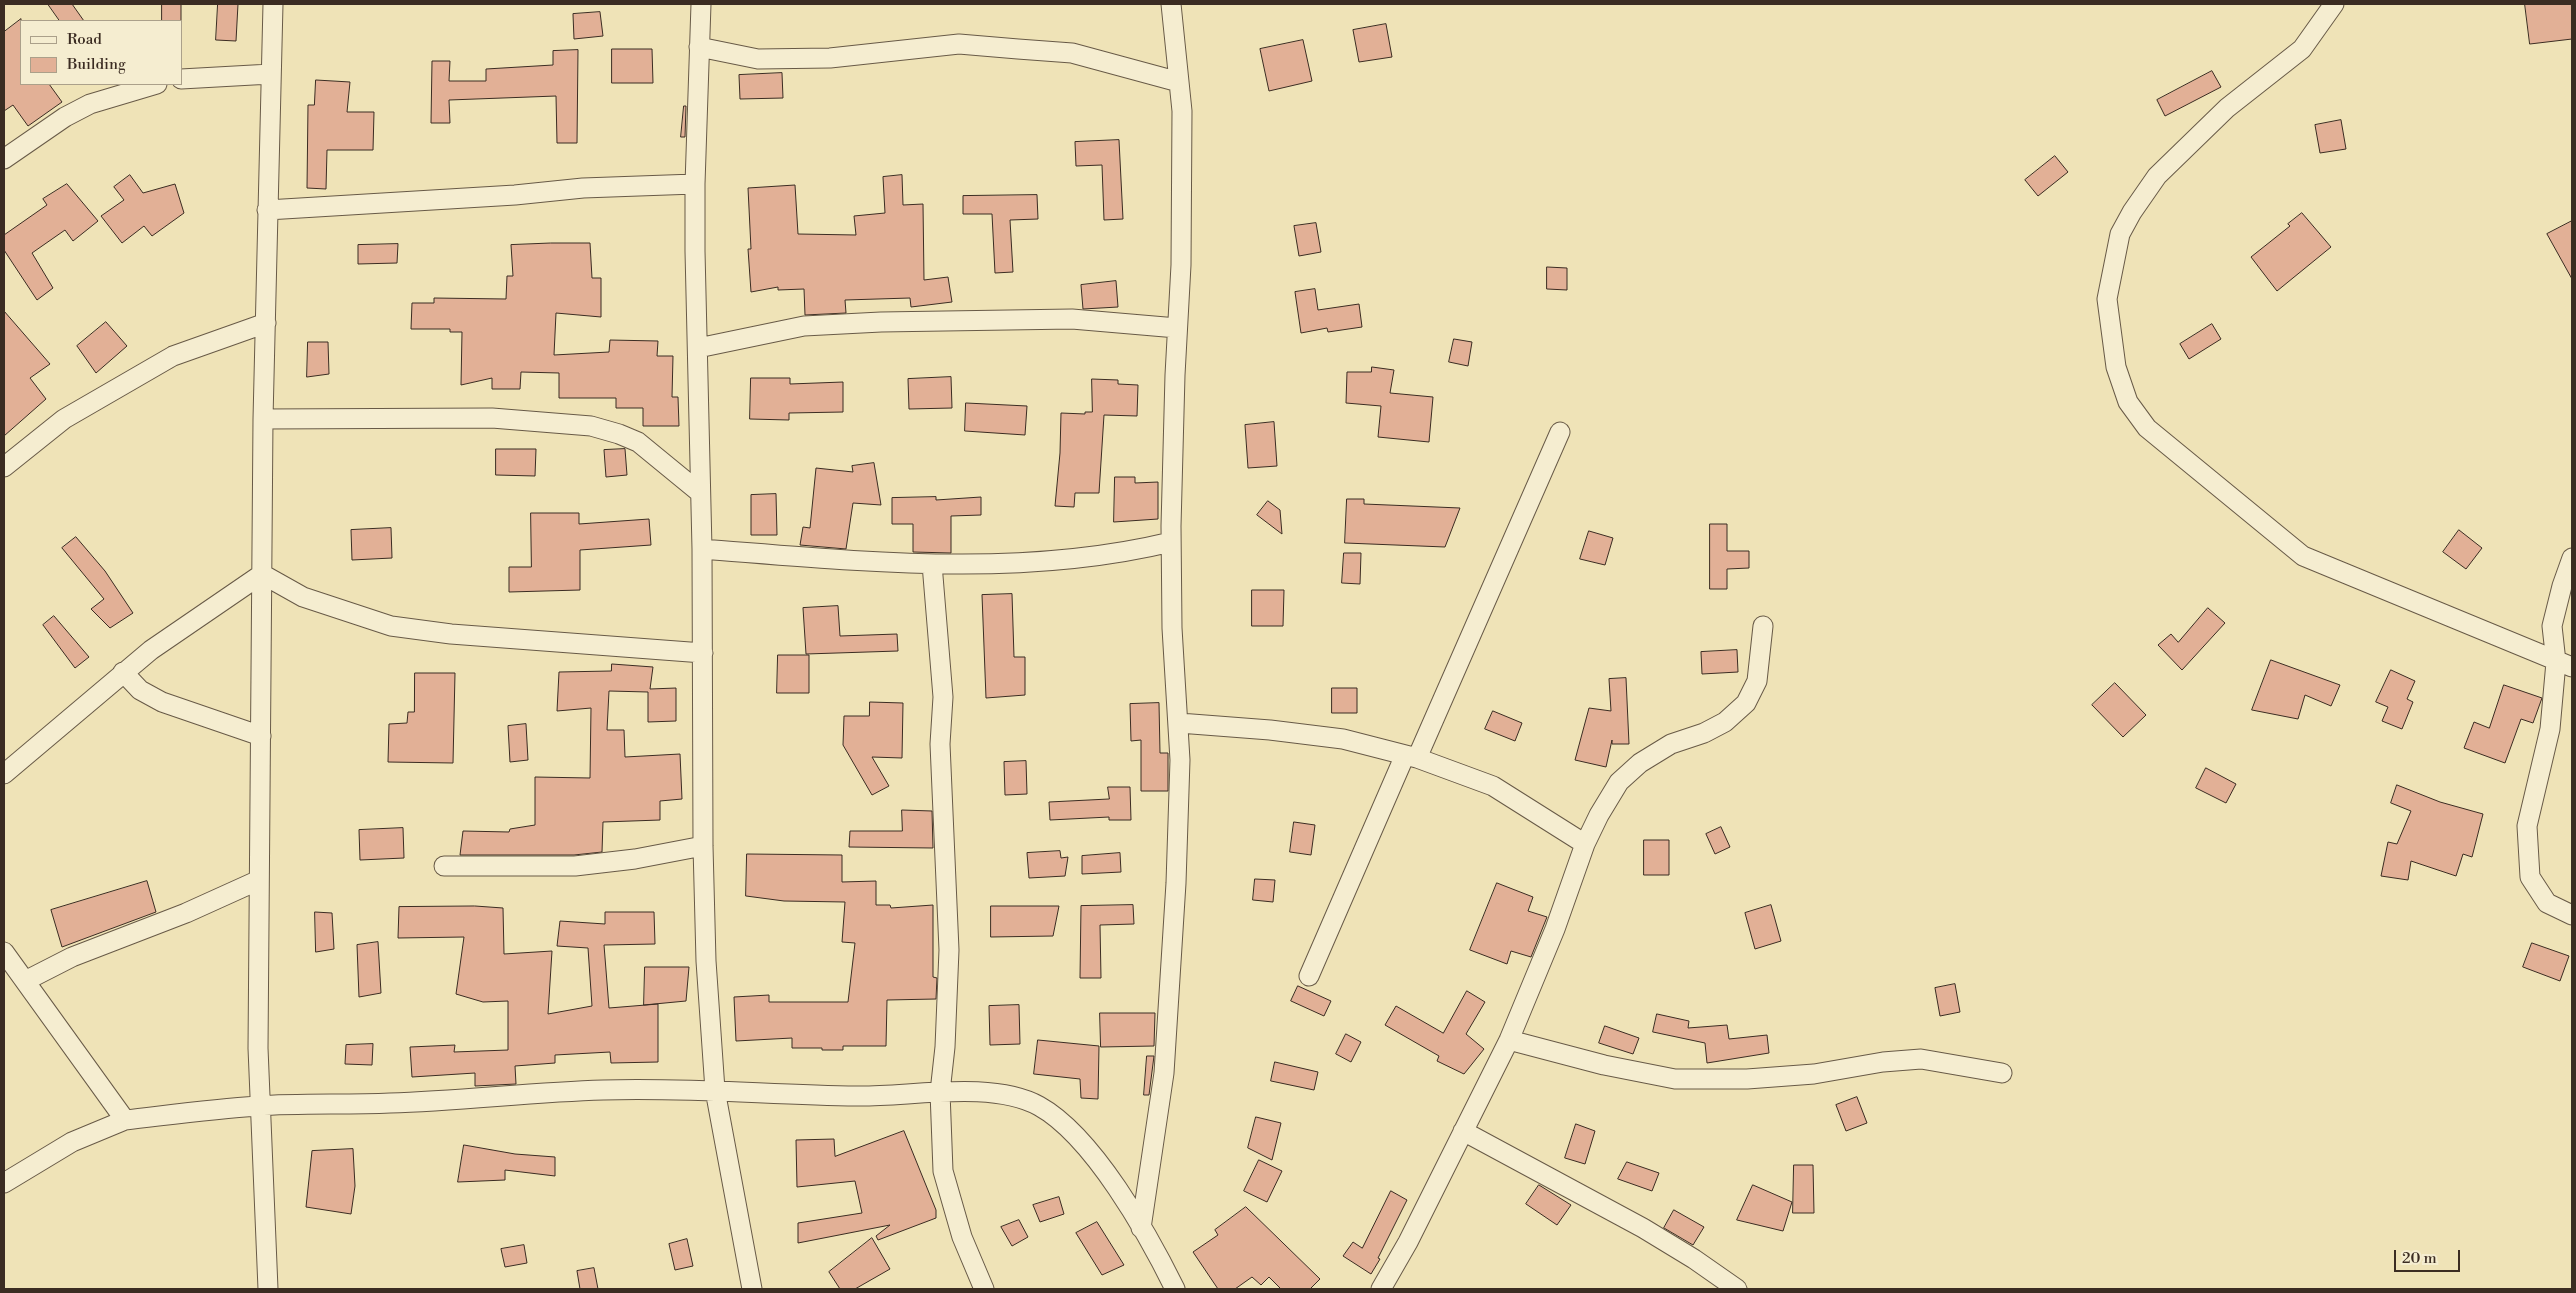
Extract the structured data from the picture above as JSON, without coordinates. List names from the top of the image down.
{
  "legend": ["Road", "Building"],
  "scale_bar": "20 m"
}
